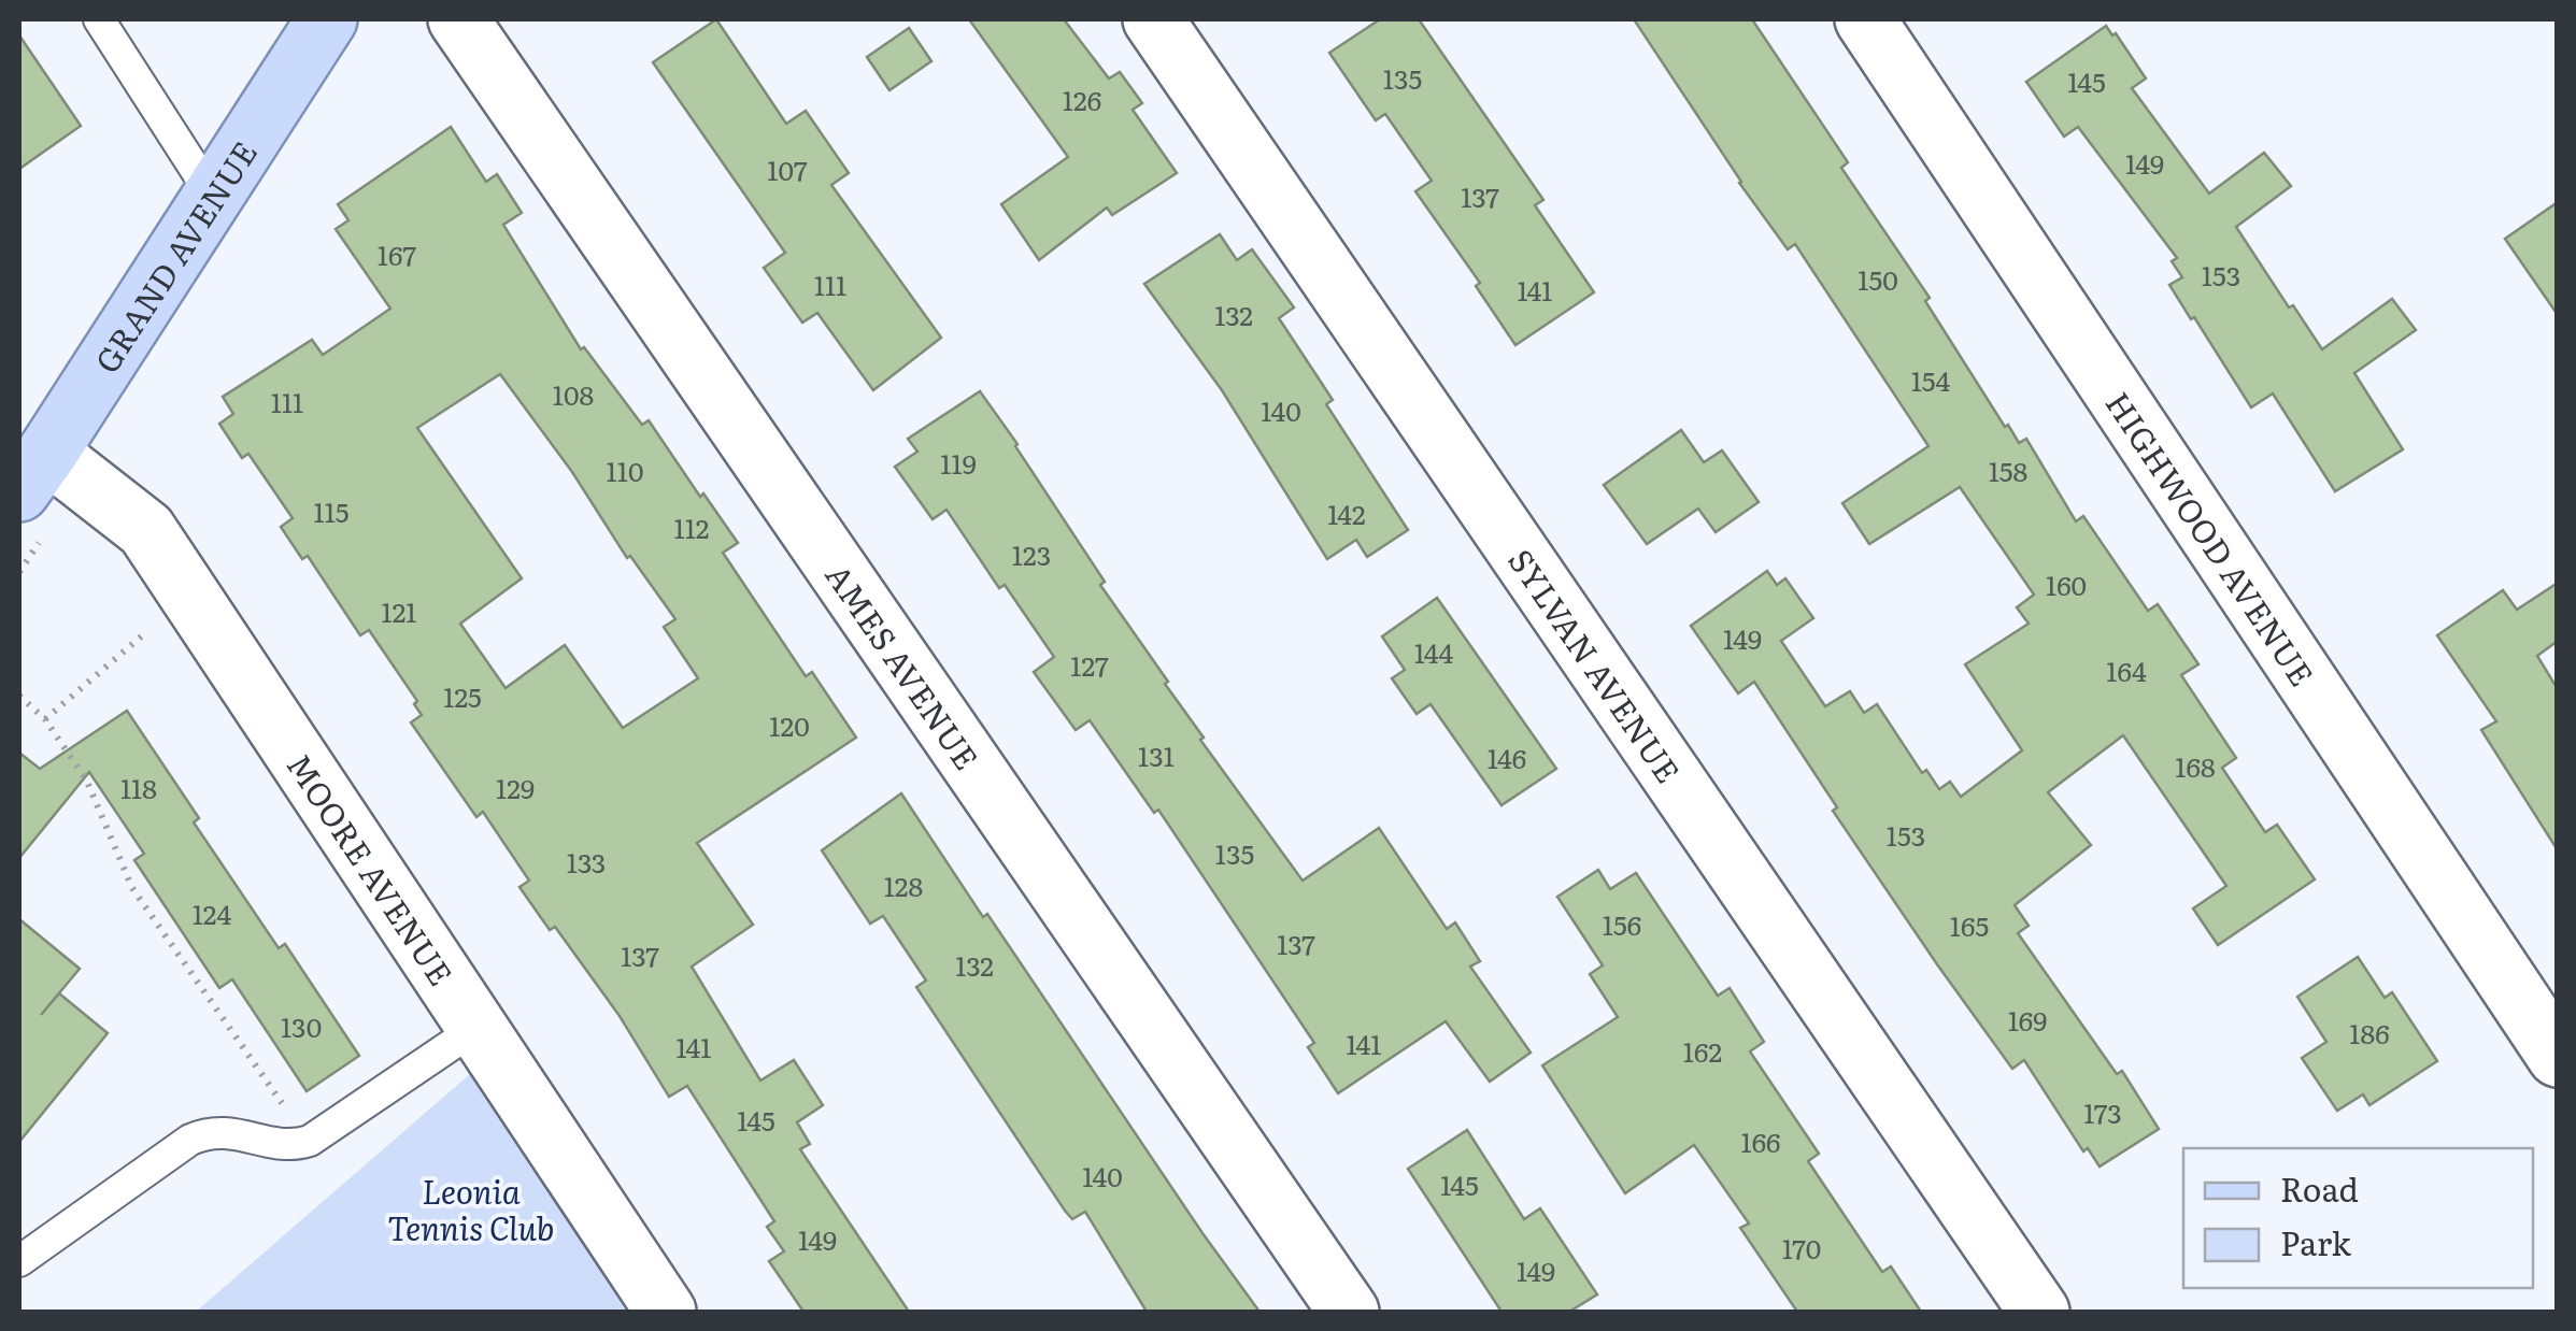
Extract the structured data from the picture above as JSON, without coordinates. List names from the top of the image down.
{
  "streets": {
    "main road": ["GRAND AVENUE"],
    "street": [
      "HIGHWOOD AVENUE",
      "AMES AVENUE",
      "SYLVAN AVENUE",
      "MOORE AVENUE"
    ]
  },
  "crossings": [
    ["GRAND AVENUE", "MOORE AVENUE"]
  ],
  "parks": ["Leonia Tennis Club"],
  "house_numbers": [
    "135",
    "145",
    "126",
    "149",
    "107",
    "137",
    "167",
    "153",
    "150",
    "111",
    "141",
    "132",
    "154",
    "108",
    "111",
    "140",
    "119",
    "110",
    "158",
    "115",
    "142",
    "112",
    "123",
    "160",
    "121",
    "149",
    "144",
    "127",
    "164",
    "125",
    "120",
    "131",
    "146",
    "168",
    "118",
    "129",
    "153",
    "135",
    "133",
    "128",
    "124",
    "156",
    "165",
    "137",
    "137",
    "132",
    "169",
    "130",
    "186",
    "141",
    "141",
    "162",
    "173",
    "145",
    "166",
    "140",
    "145",
    "149",
    "170",
    "149"
  ],
  "legend": ["Road", "Park"]
}
